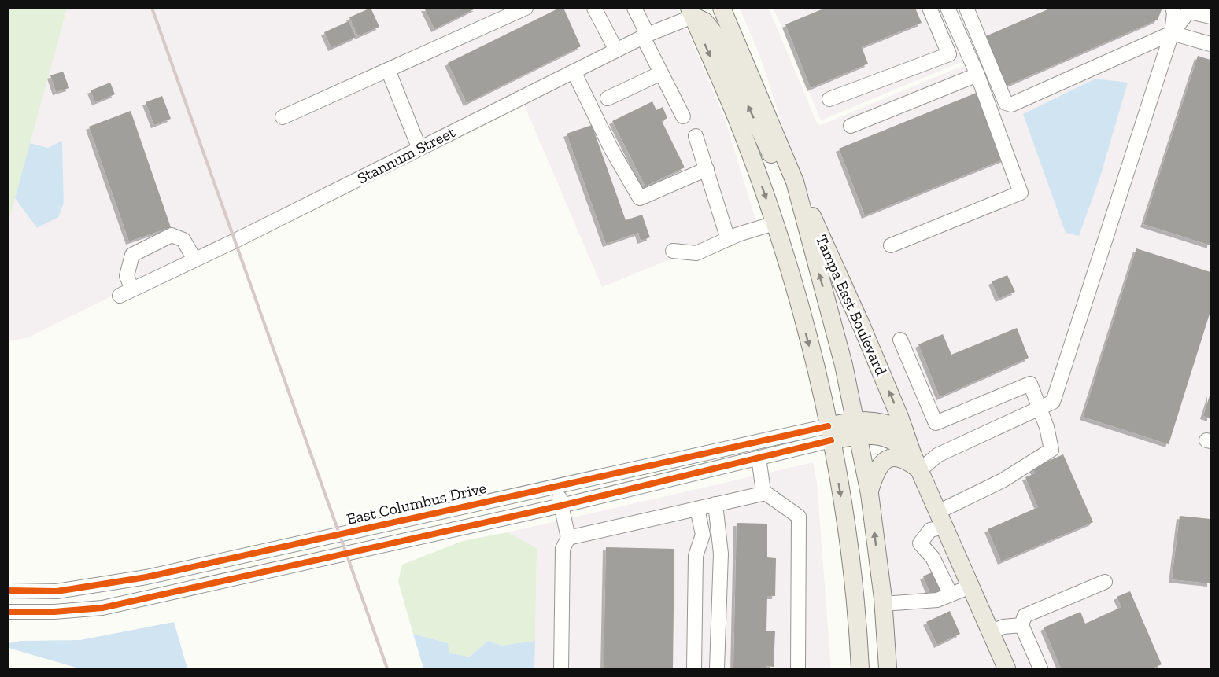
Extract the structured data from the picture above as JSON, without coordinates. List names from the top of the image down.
{
  "streets": {
    "main road": ["Tampa East Boulevard"],
    "street": ["Stannum Street", "East Columbus Drive"]
  }
}
